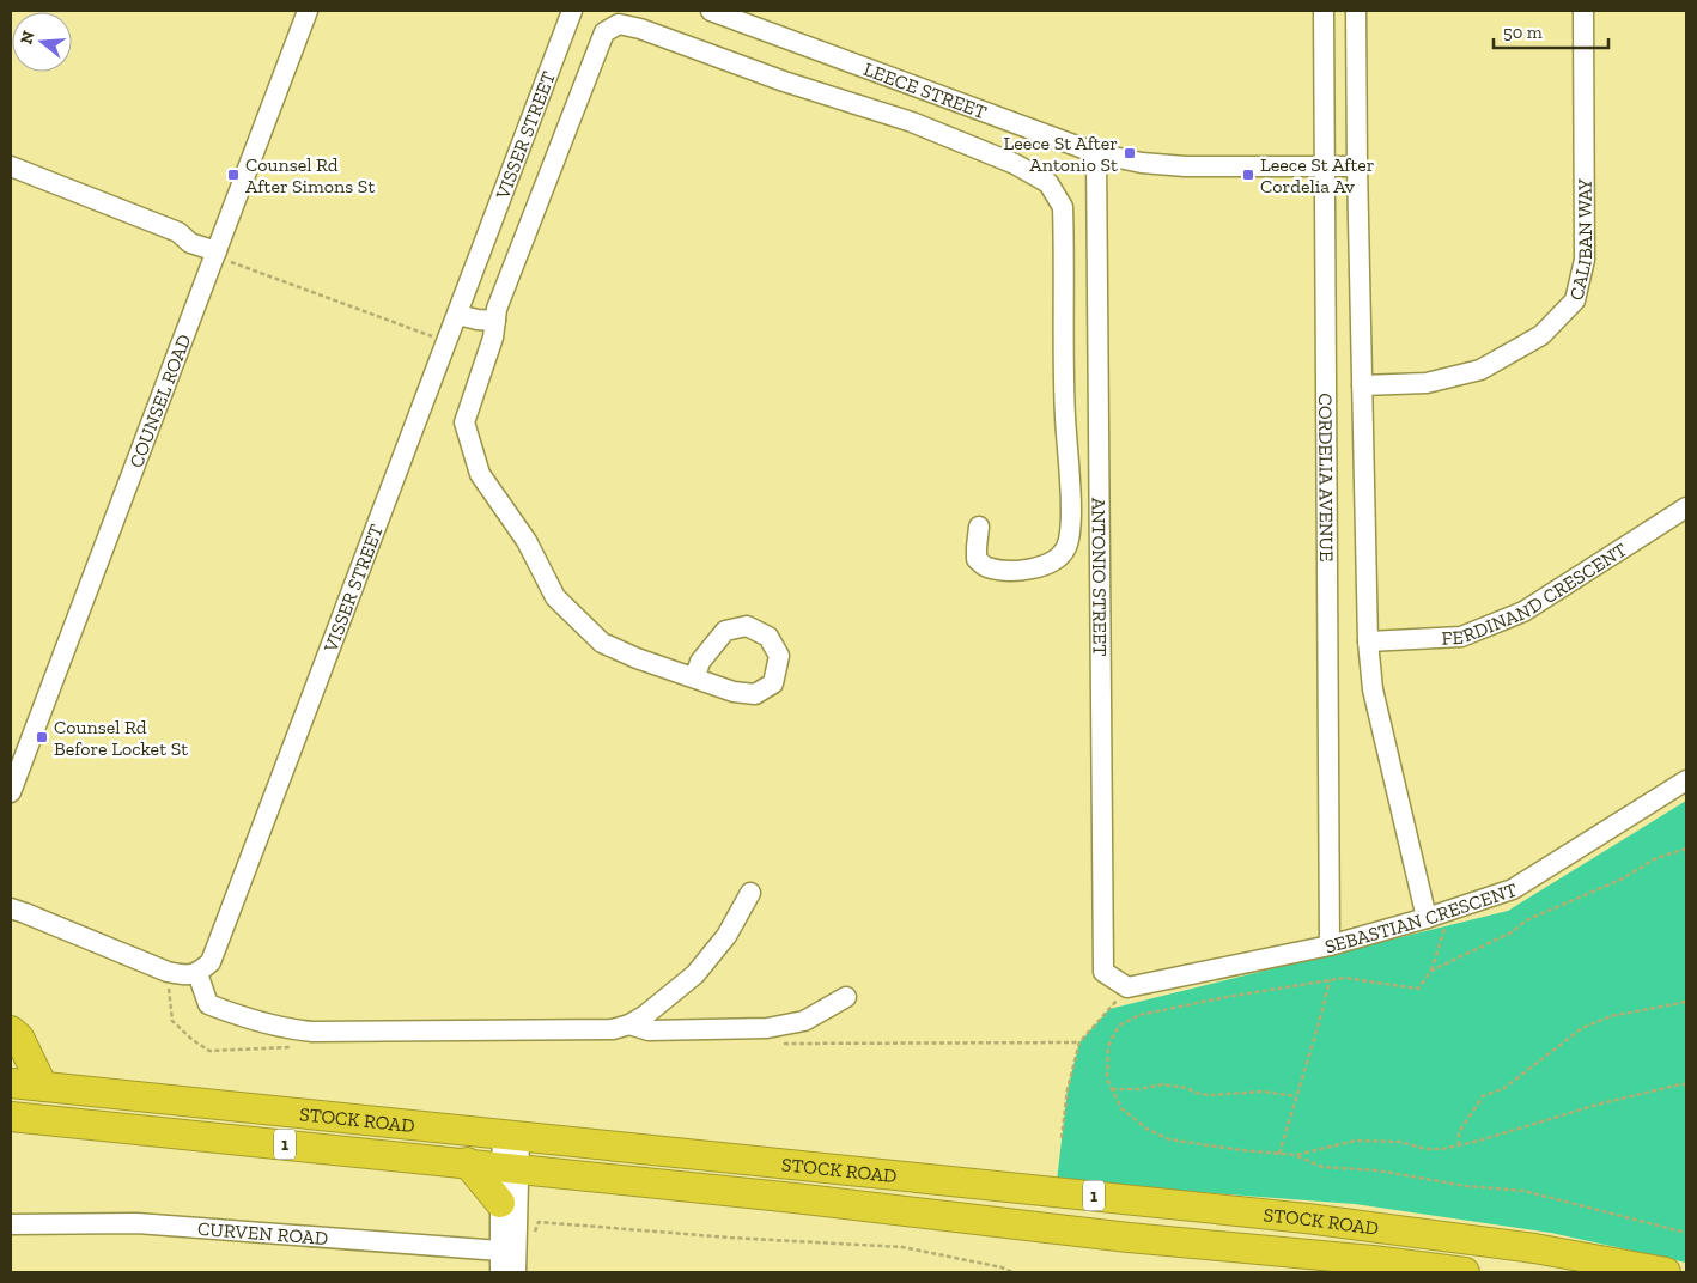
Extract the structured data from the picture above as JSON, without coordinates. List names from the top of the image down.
{
  "streets": {
    "highway": ["STOCK ROAD", "1"],
    "street": [
      "LEECE STREET",
      "VISSER STREET",
      "CALIBAN WAY",
      "COUNSEL ROAD",
      "CORDELIA AVENUE",
      "ANTONIO STREET",
      "FERDINAND CRESCENT",
      "SEBASTIAN CRESCENT",
      "CURVEN ROAD"
    ]
  },
  "crossings": [
    ["LEECE STREET", "CORDELIA AVENUE"],
    ["LEECE STREET", "ANTONIO STREET"],
    ["CALIBAN WAY", "CORDELIA AVENUE"],
    ["CORDELIA AVENUE", "FERDINAND CRESCENT"],
    ["CORDELIA AVENUE", "SEBASTIAN CRESCENT"],
    ["ANTONIO STREET", "SEBASTIAN CRESCENT"]
  ],
  "places": {
    "transit": [
      "Leece St After Antonio St",
      "Counsel Rd After Simons St",
      "Leece St After Cordelia Av",
      "Counsel Rd Before Locket St"
    ]
  },
  "scale_bar": "50 m",
  "north": "left"
}
